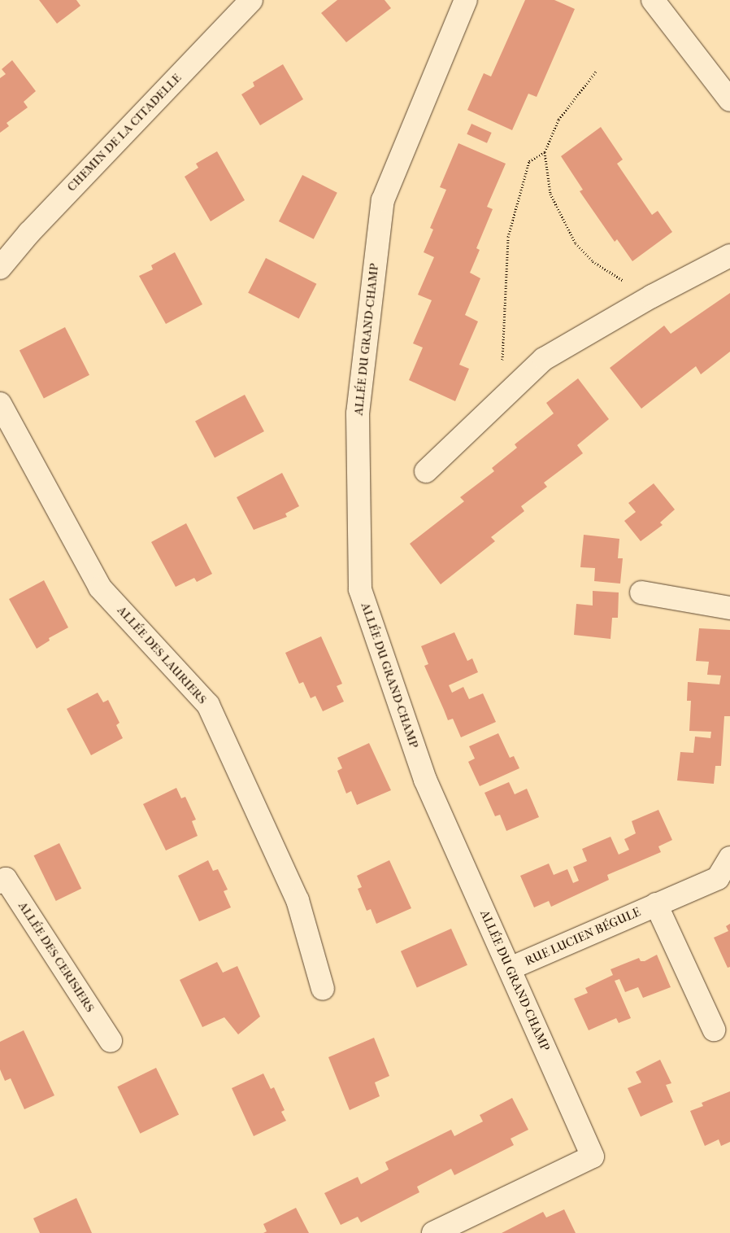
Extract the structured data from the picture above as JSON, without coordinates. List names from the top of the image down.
{
  "streets": {
    "street": [
      "CHEMIN DE LA CITADELLE",
      "ALLÉE DU GRAND-CHAMP",
      "ALLÉE DES LAURIERS",
      "RUE LUCIEN BÉGULE",
      "ALLÉE DES CERISIERS"
    ]
  },
  "crossings": [
    ["ALLÉE DU GRAND-CHAMP", "RUE LUCIEN BÉGULE"]
  ]
}
